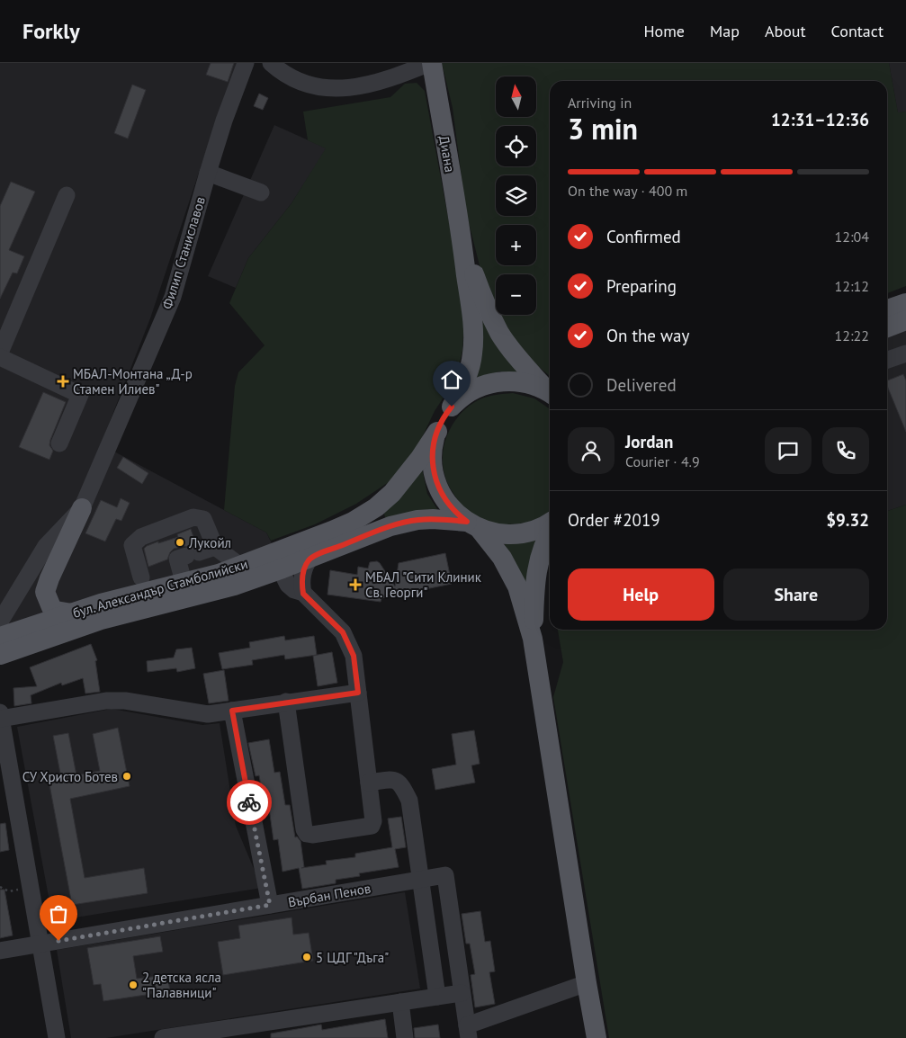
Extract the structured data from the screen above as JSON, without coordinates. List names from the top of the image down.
{
  "streets": {
    "main road": ["Диана", "бул. Александър Стамболийски"],
    "street": ["Филип Станиславов", "Върбан Пенов"]
  },
  "places": {
    "health": ["МБАЛ-Монтана „Д-р Стамен Илиев\"", "МБАЛ \"Сити Клиник Св. Георги\""],
    "other": [
      "Лукойл",
      "СУ Христо Ботев",
      "5 ЦДГ \"Дъга\"",
      "2 детска ясла \"Палавници\""
    ]
  },
  "north": "top",
  "page": {
    "header": "Forkly",
    "nav": [
      "Home",
      "Map",
      "About",
      "Contact"
    ],
    "map_buttons": ["+", "−"],
    "heading": ["3 min", "Arriving in", "12:31–12:36"],
    "panel": [
      "Jordan",
      "Courier · 4.9",
      "Order #2019",
      "$9.32"
    ],
    "bar": "On the way · 400 m",
    "list": [
      ["Confirmed", "12:04"],
      ["Preparing", "12:12"],
      ["On the way", "12:22"],
      "Delivered"
    ],
    "buttons": ["Help", "Share"]
  }
}
